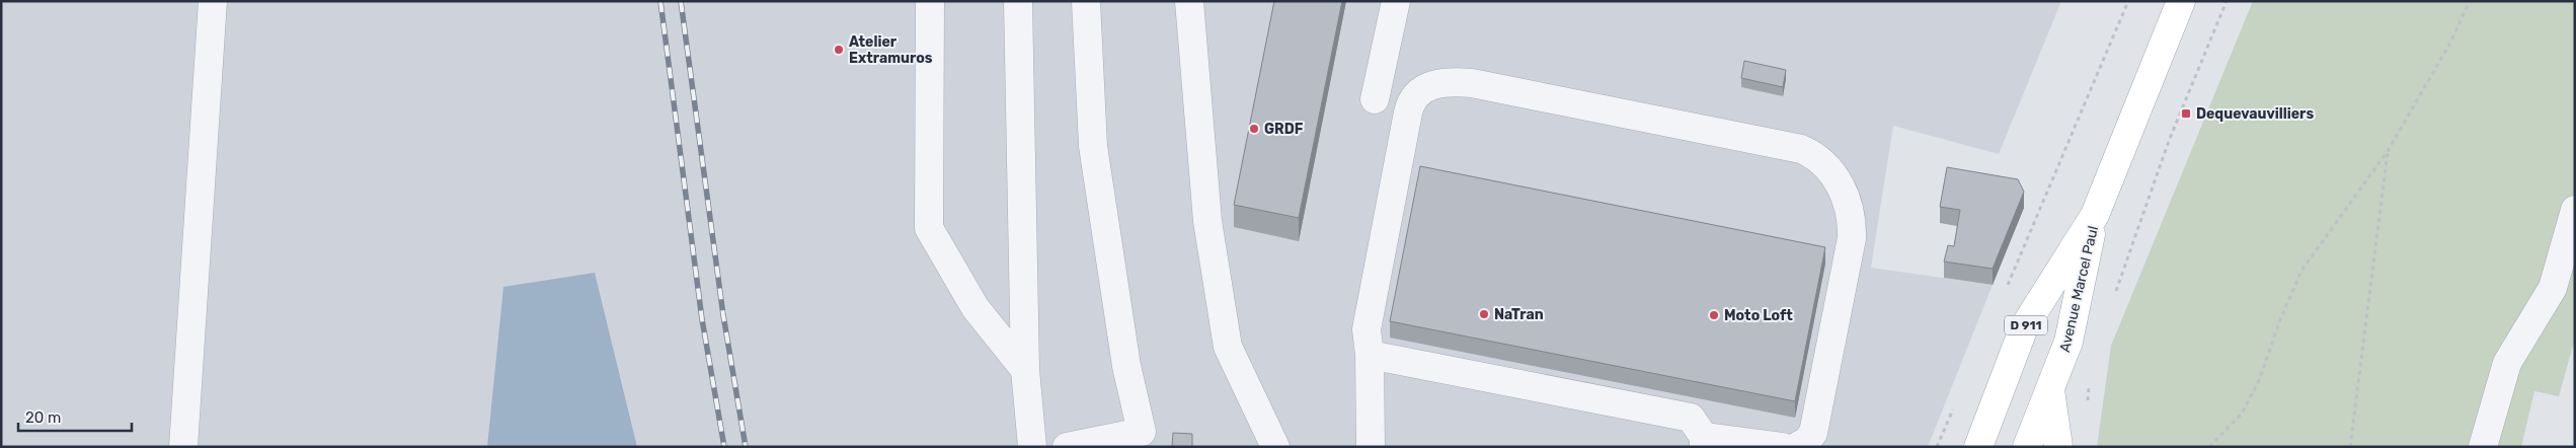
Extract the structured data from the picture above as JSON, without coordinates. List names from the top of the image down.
{
  "streets": {
    "main road": ["Avenue Marcel Paul", "D 911"]
  },
  "places": {
    "other": [
      "Atelier Extramuros",
      "GRDF",
      "NaTran",
      "Moto Loft"
    ],
    "transit": ["Dequevauvilliers"]
  },
  "scale_bar": "20 m"
}
